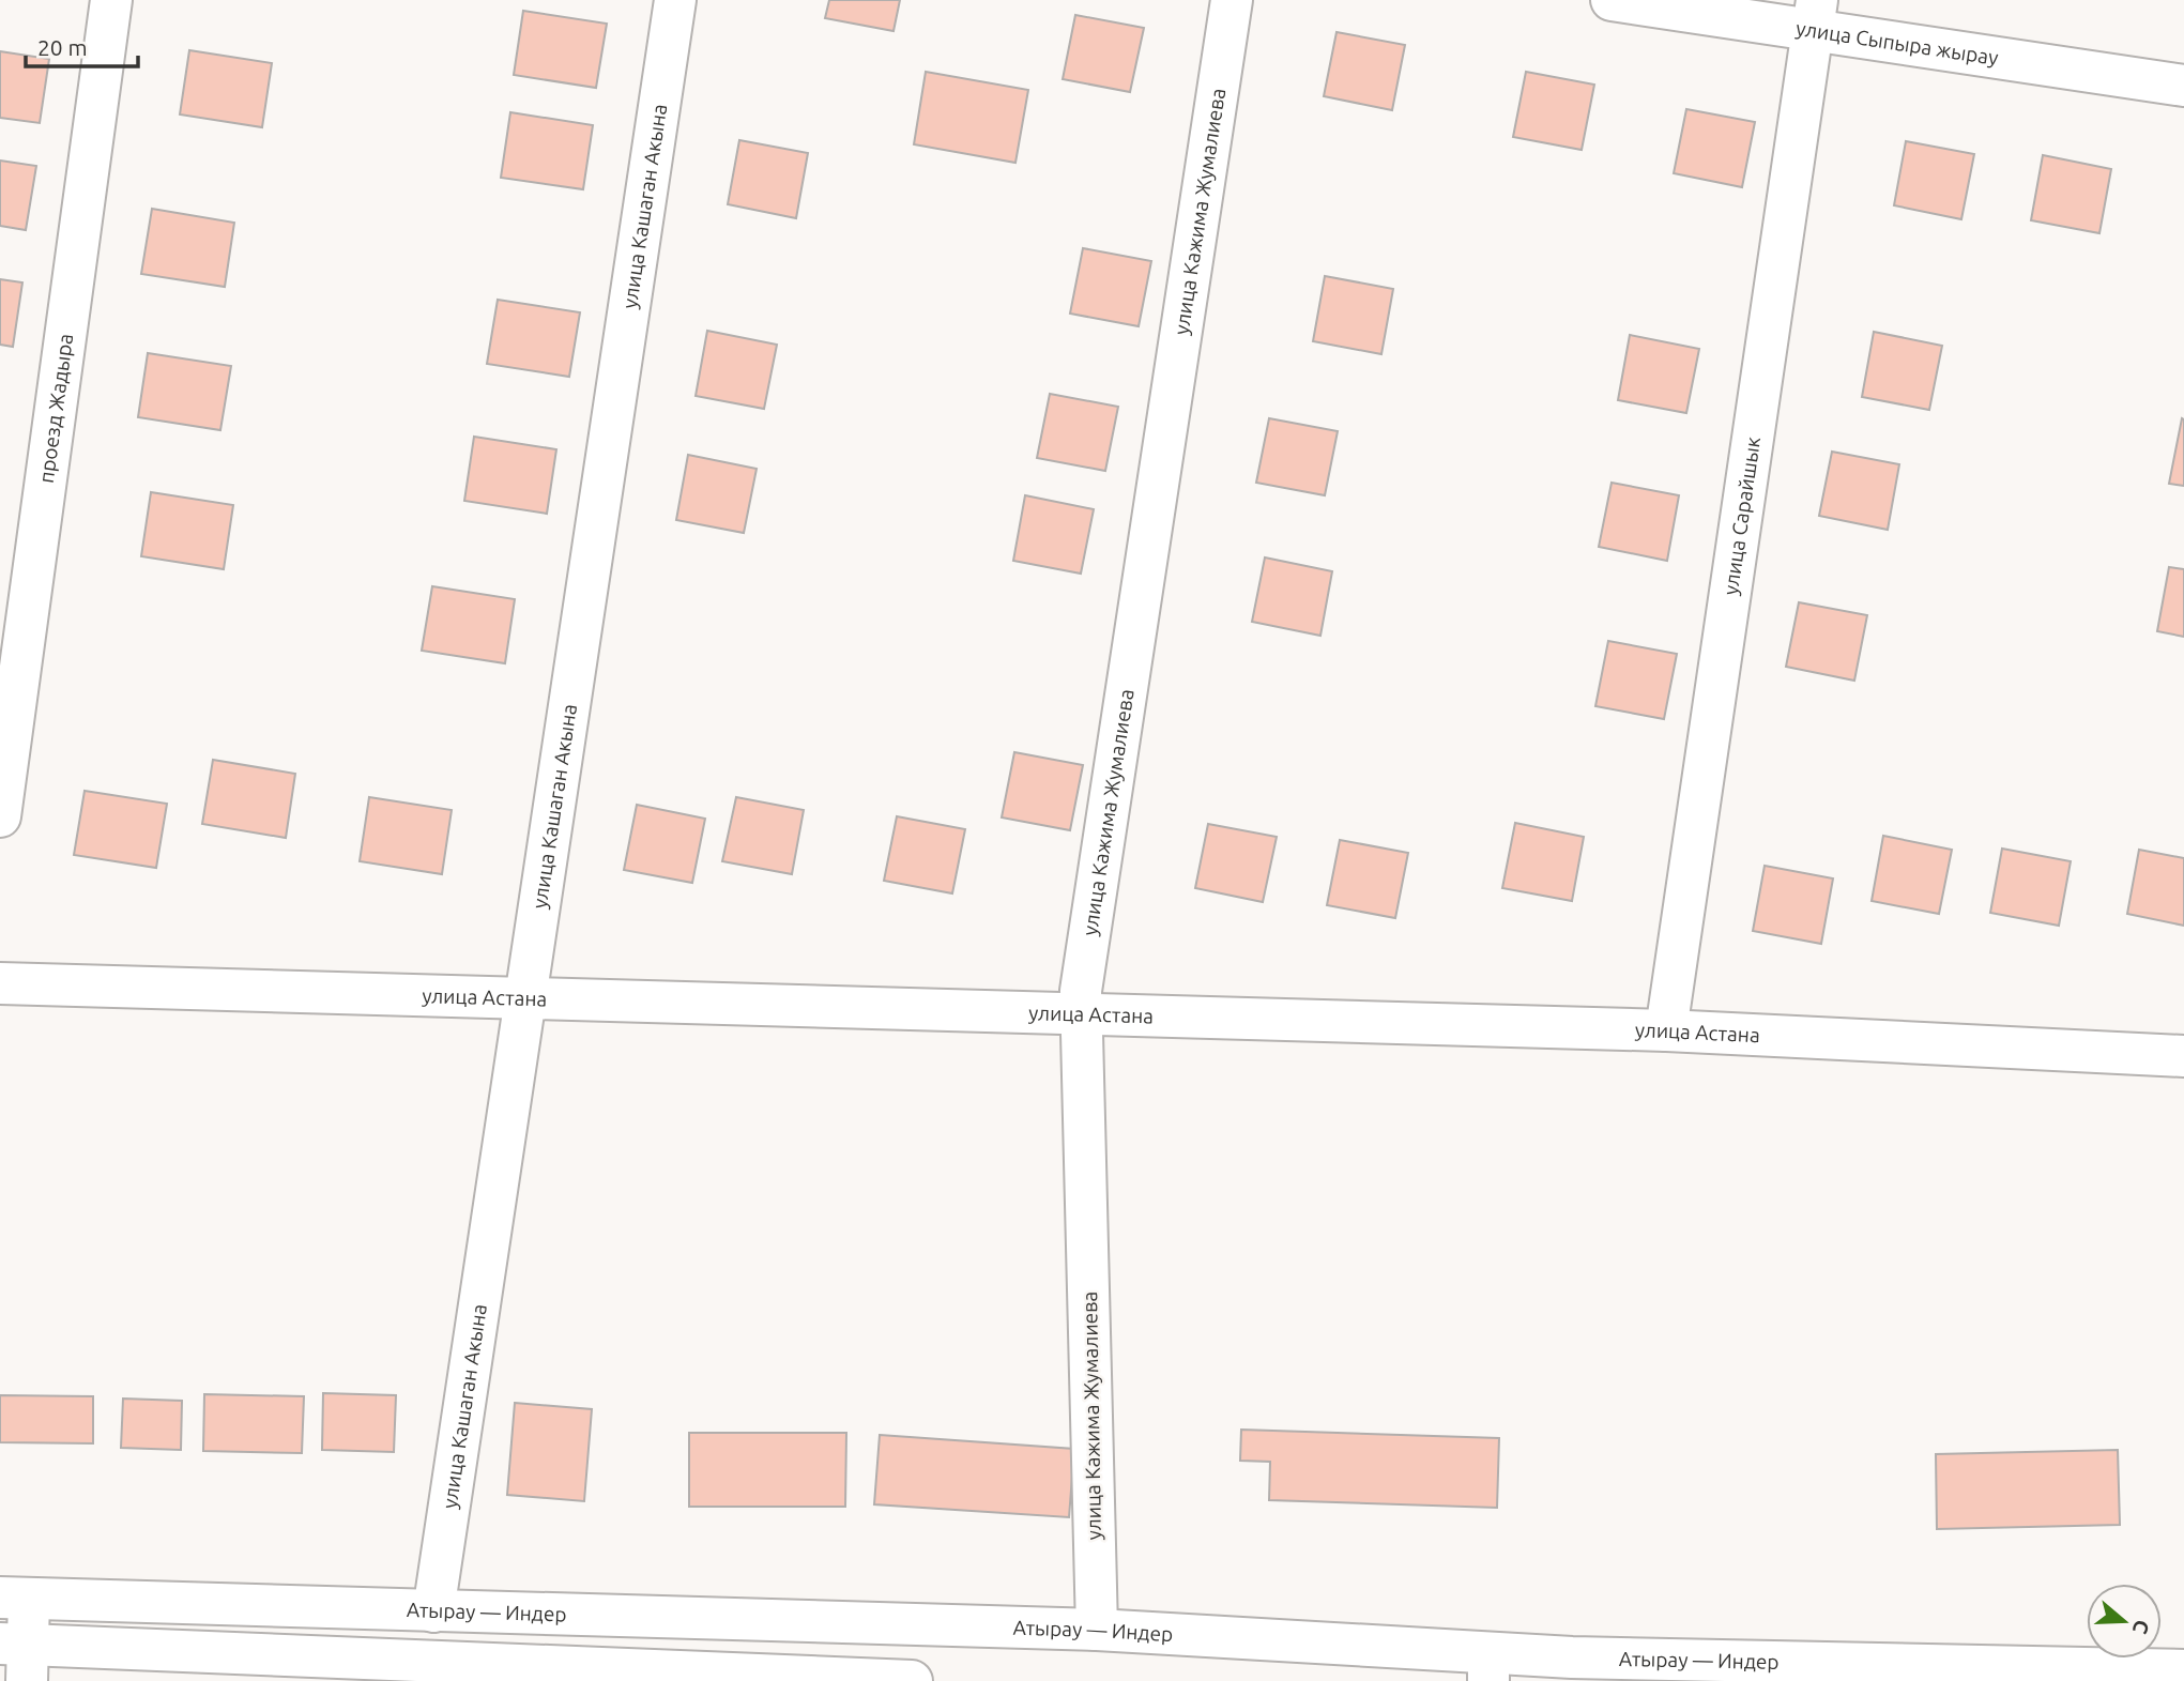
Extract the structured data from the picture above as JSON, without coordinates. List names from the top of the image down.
{
  "streets": {
    "street": [
      "улица Сыпыра жырау",
      "улица Кашаган Акына",
      "улица Кажима Жумалиева",
      "проезд Жадыра",
      "улица Сарайшык",
      "улица Астана",
      "Атырау — Индер"
    ]
  },
  "crossings": [
    ["улица Сыпыра жырау", "улица Сарайшык"],
    ["улица Кашаган Акына", "улица Астана"],
    ["улица Кашаган Акына", "Атырау — Индер"],
    ["улица Кажима Жумалиева", "улица Астана"],
    ["улица Кажима Жумалиева", "Атырау — Индер"],
    ["улица Сарайшык", "улица Астана"]
  ],
  "scale_bar": "20 m",
  "north": "right"
}
